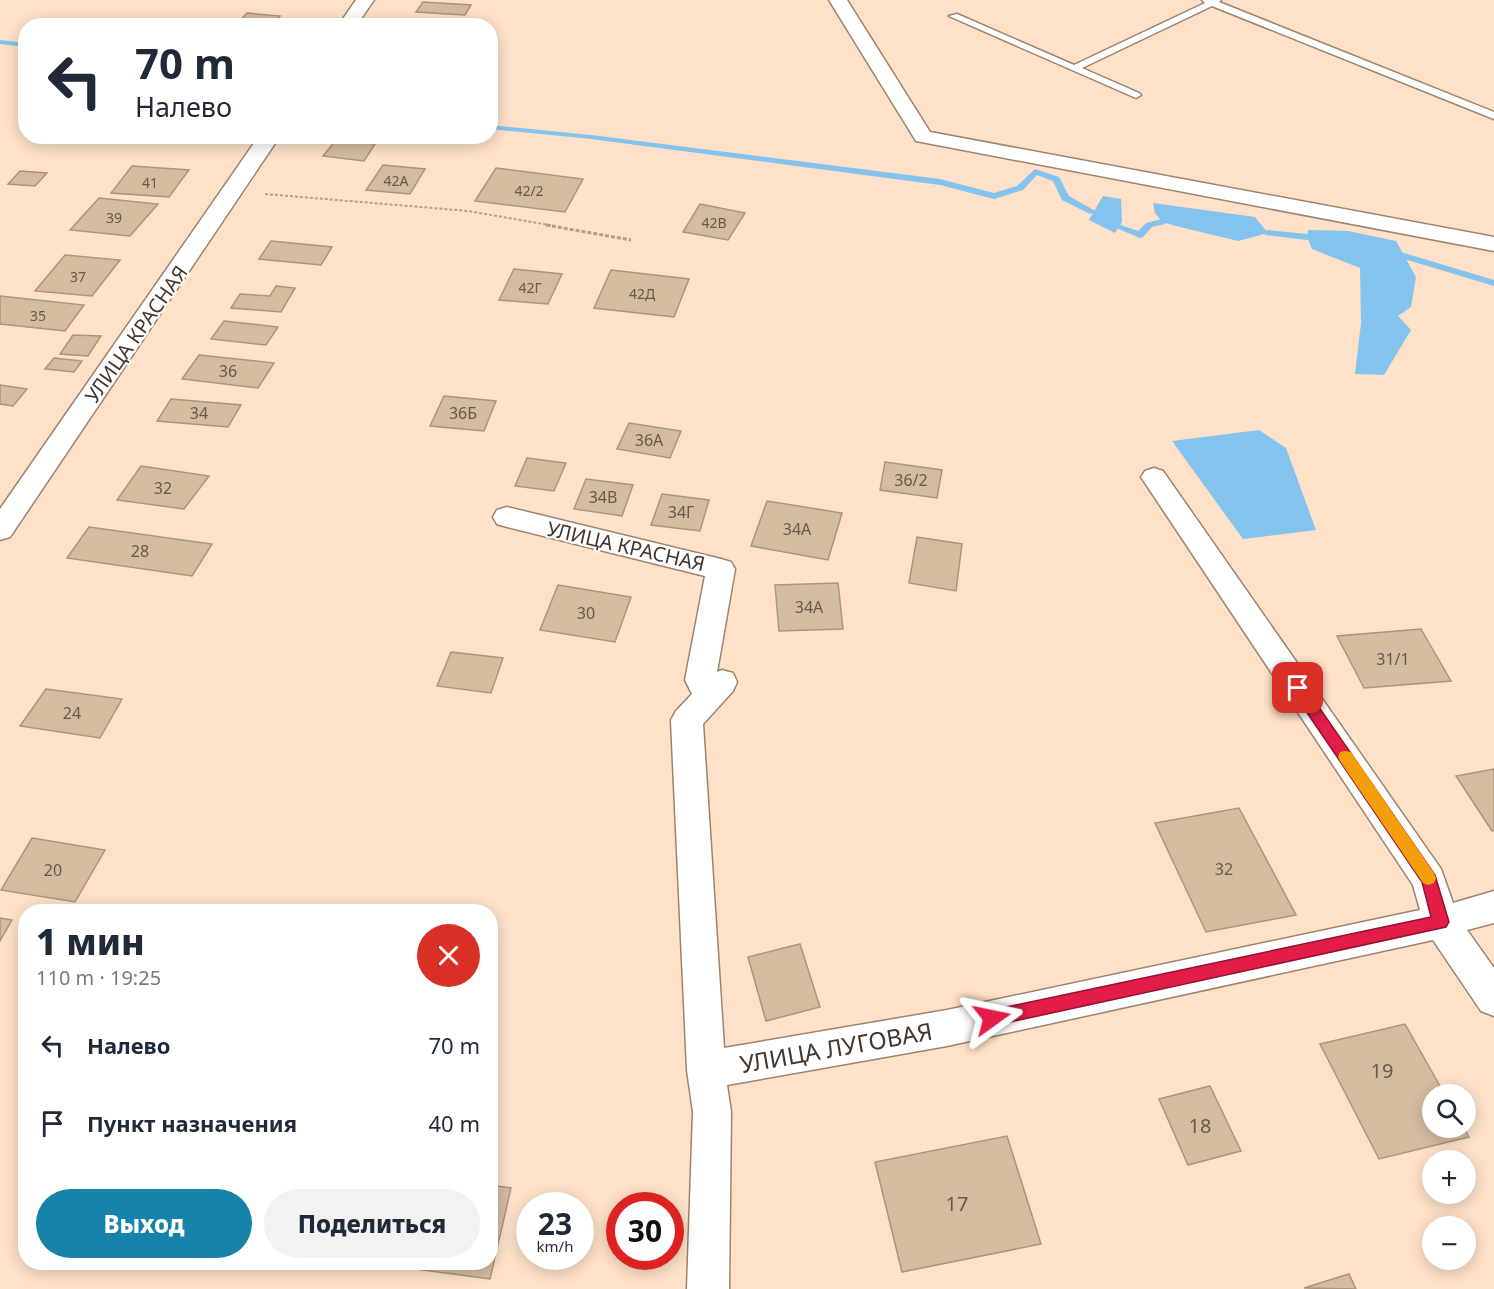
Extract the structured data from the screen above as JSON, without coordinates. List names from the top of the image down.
{
  "streets": {
    "street": ["УЛИЦА КРАСНАЯ", "УЛИЦА ЛУГОВАЯ"]
  },
  "crossings": [
    ["УЛИЦА КРАСНАЯ", "УЛИЦА ЛУГОВАЯ"]
  ],
  "house_numbers": [
    "42А",
    "41",
    "42/2",
    "39",
    "42В",
    "37",
    "42Г",
    "42Д",
    "35",
    "36",
    "34",
    "36Б",
    "36А",
    "36/2",
    "32",
    "34В",
    "34Г",
    "34А",
    "28",
    "34А",
    "30",
    "31/1",
    "24",
    "32",
    "20",
    "19",
    "18",
    "17"
  ],
  "page": {
    "turn": ["70 m", "Налево"],
    "heading": ["1 мин", "110 m · 19:25"],
    "list": [
      {
        "name": "Налево",
        "value": "70 m"
      },
      {
        "name": "Пункт назначения",
        "value": "40 m"
      }
    ],
    "map_buttons": ["+", "−"],
    "buttons": ["Выход", "Поделиться"],
    "speed": "23 km/h",
    "limit": "30"
  }
}
